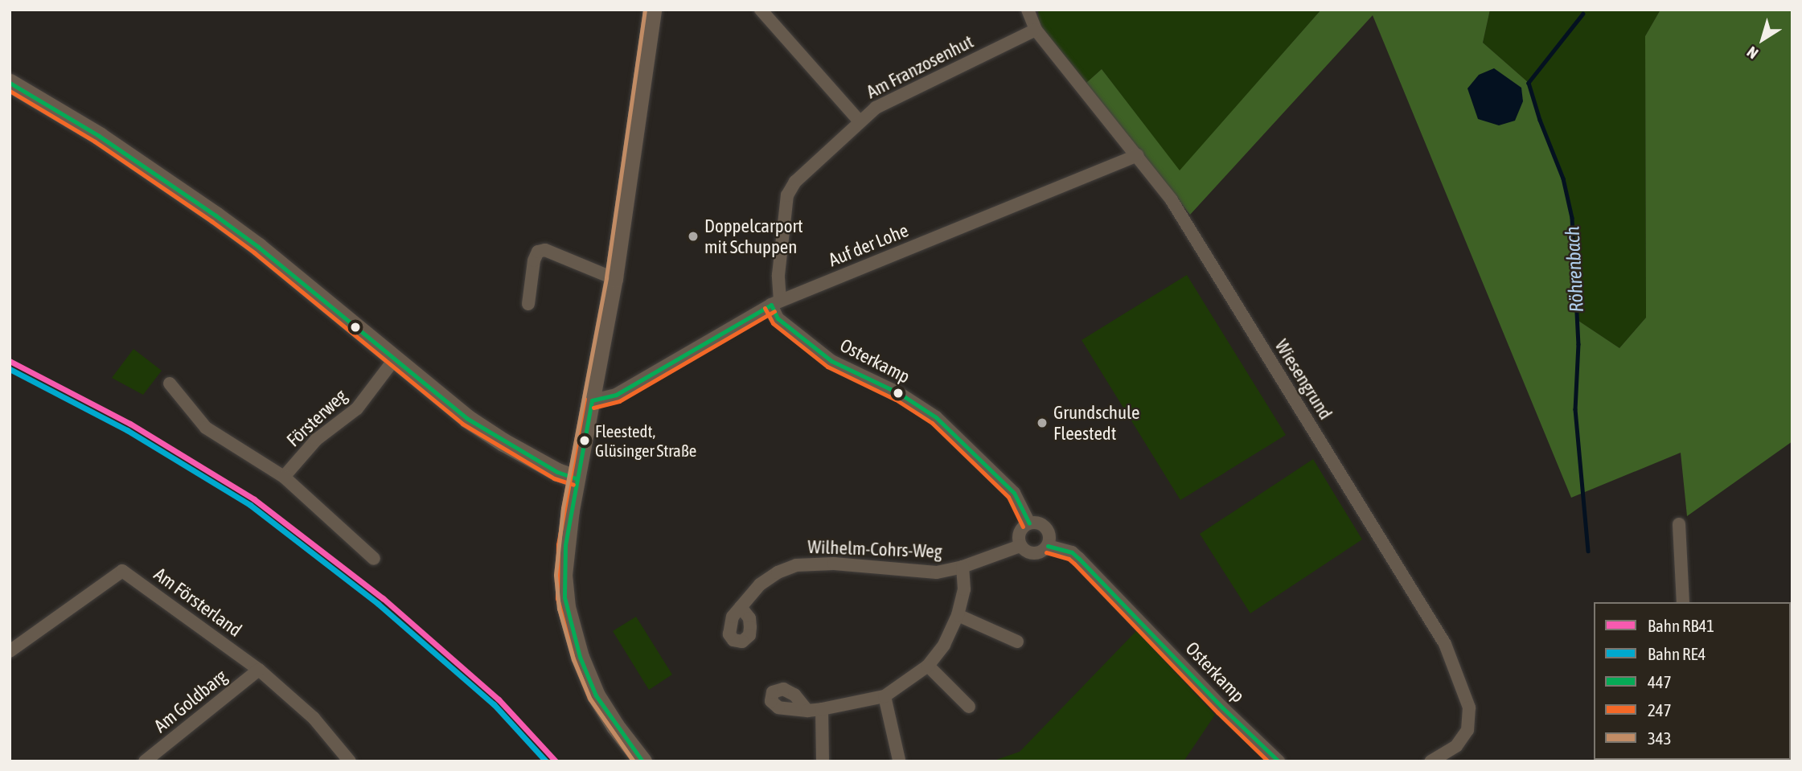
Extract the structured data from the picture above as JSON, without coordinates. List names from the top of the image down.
{
  "streets": {
    "street": [
      "Am Franzosenhut",
      "Auf der Lohe",
      "Osterkamp",
      "Wiesengrund",
      "Försterweg",
      "Wilhelm-Cohrs-Weg",
      "Am Försterland",
      "Am Goldbarg"
    ]
  },
  "crossings": [
    ["Am Franzosenhut", "Auf der Lohe"],
    ["Am Franzosenhut", "Osterkamp"],
    ["Am Franzosenhut", "Wiesengrund"],
    ["Auf der Lohe", "Osterkamp"],
    ["Auf der Lohe", "Wiesengrund"],
    ["Osterkamp", "Wilhelm-Cohrs-Weg"],
    ["Am Försterland", "Am Goldbarg"]
  ],
  "water": ["Röhrenbach"],
  "places": ["Doppelcarport mit Schuppen", "Grundschule Fleestedt", "Fleestedt, Glüsinger Straße"],
  "lines": [
    "transit line 343",
    "transit line 447",
    "transit line 247",
    "rail line RB41",
    "rail line RE4"
  ],
  "legend": [
    "Bahn RB41",
    "Bahn RE4",
    "447",
    "247",
    "343"
  ],
  "north": "bottom left"
}
